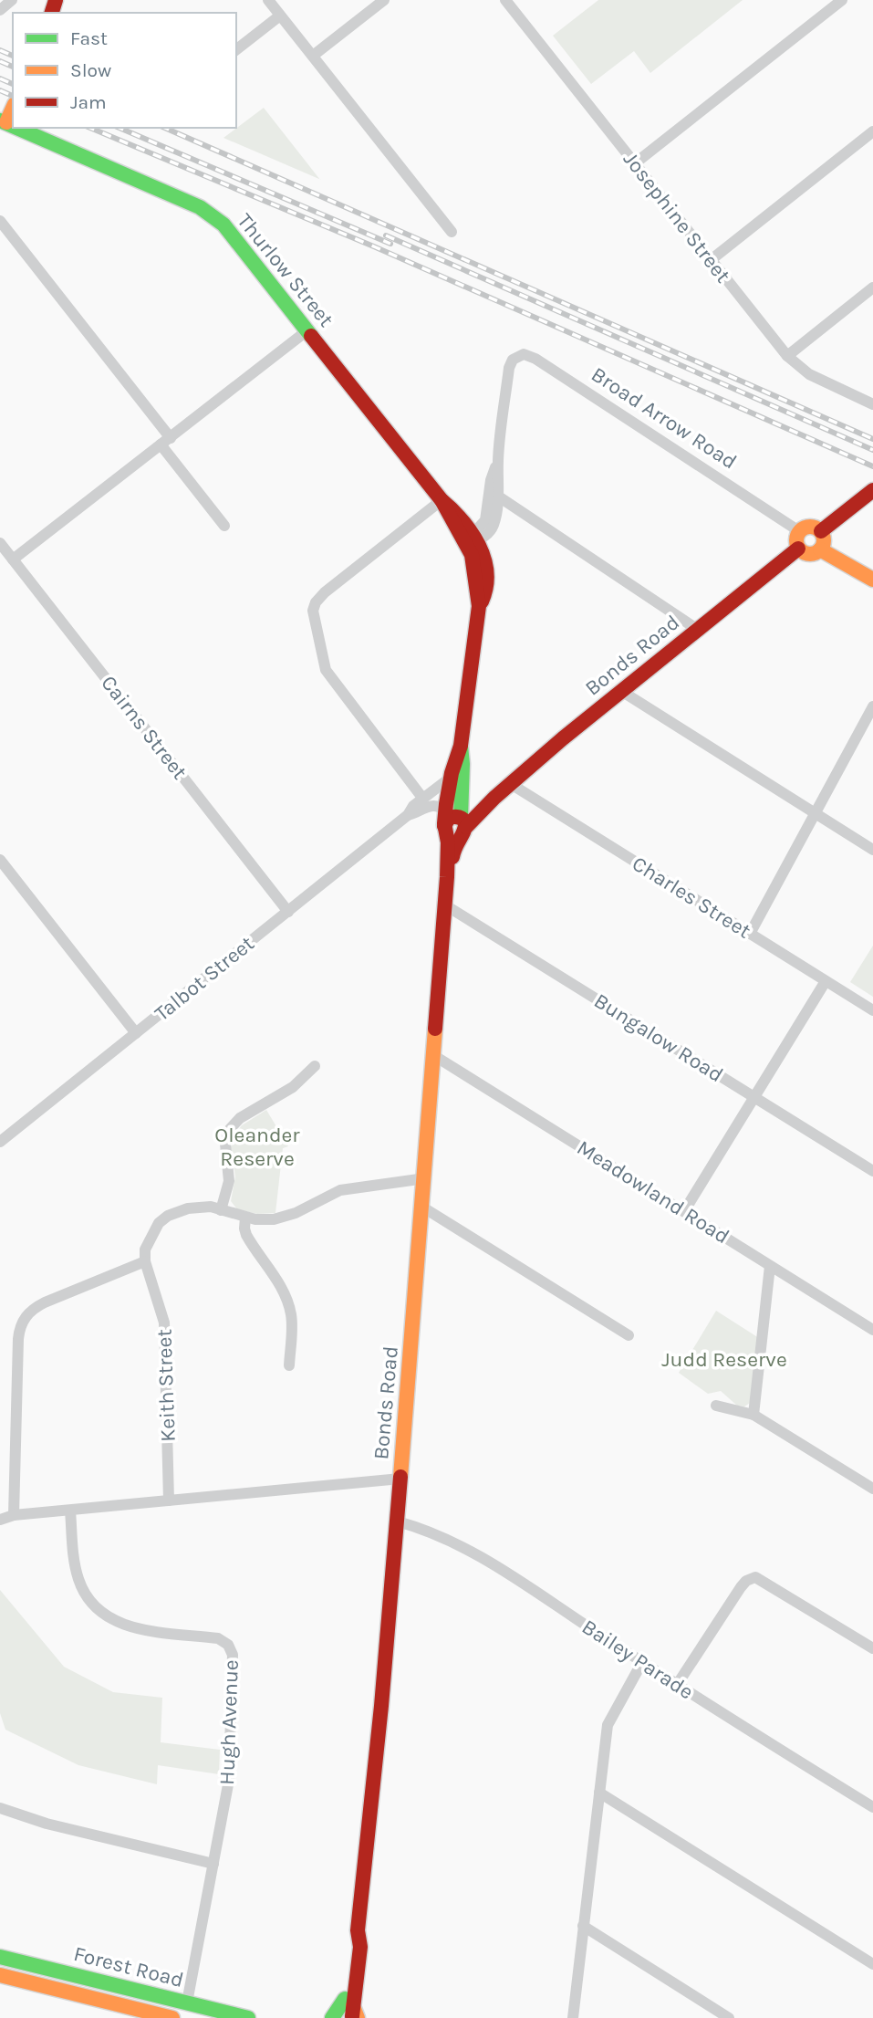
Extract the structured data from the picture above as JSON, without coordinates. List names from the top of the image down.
{
  "streets": {
    "main road": ["Thurlow Street", "Bonds Road", "Forest Road"],
    "street": [
      "Josephine Street",
      "Broad Arrow Road",
      "Cairns Street",
      "Charles Street",
      "Talbot Street",
      "Bungalow Road",
      "Meadowland Road",
      "Keith Street",
      "Bailey Parade",
      "Hugh Avenue"
    ]
  },
  "crossings": [
    ["Broad Arrow Road", "Bonds Road"],
    ["Bonds Road", "Charles Street"],
    ["Bonds Road", "Bungalow Road"],
    ["Bonds Road", "Meadowland Road"],
    ["Bonds Road", "Bailey Parade"],
    ["Cairns Street", "Talbot Street"],
    ["Hugh Avenue", "Forest Road"]
  ],
  "parks": ["Oleander Reserve", "Judd Reserve"],
  "legend": ["Fast", "Slow", "Jam"]
}
